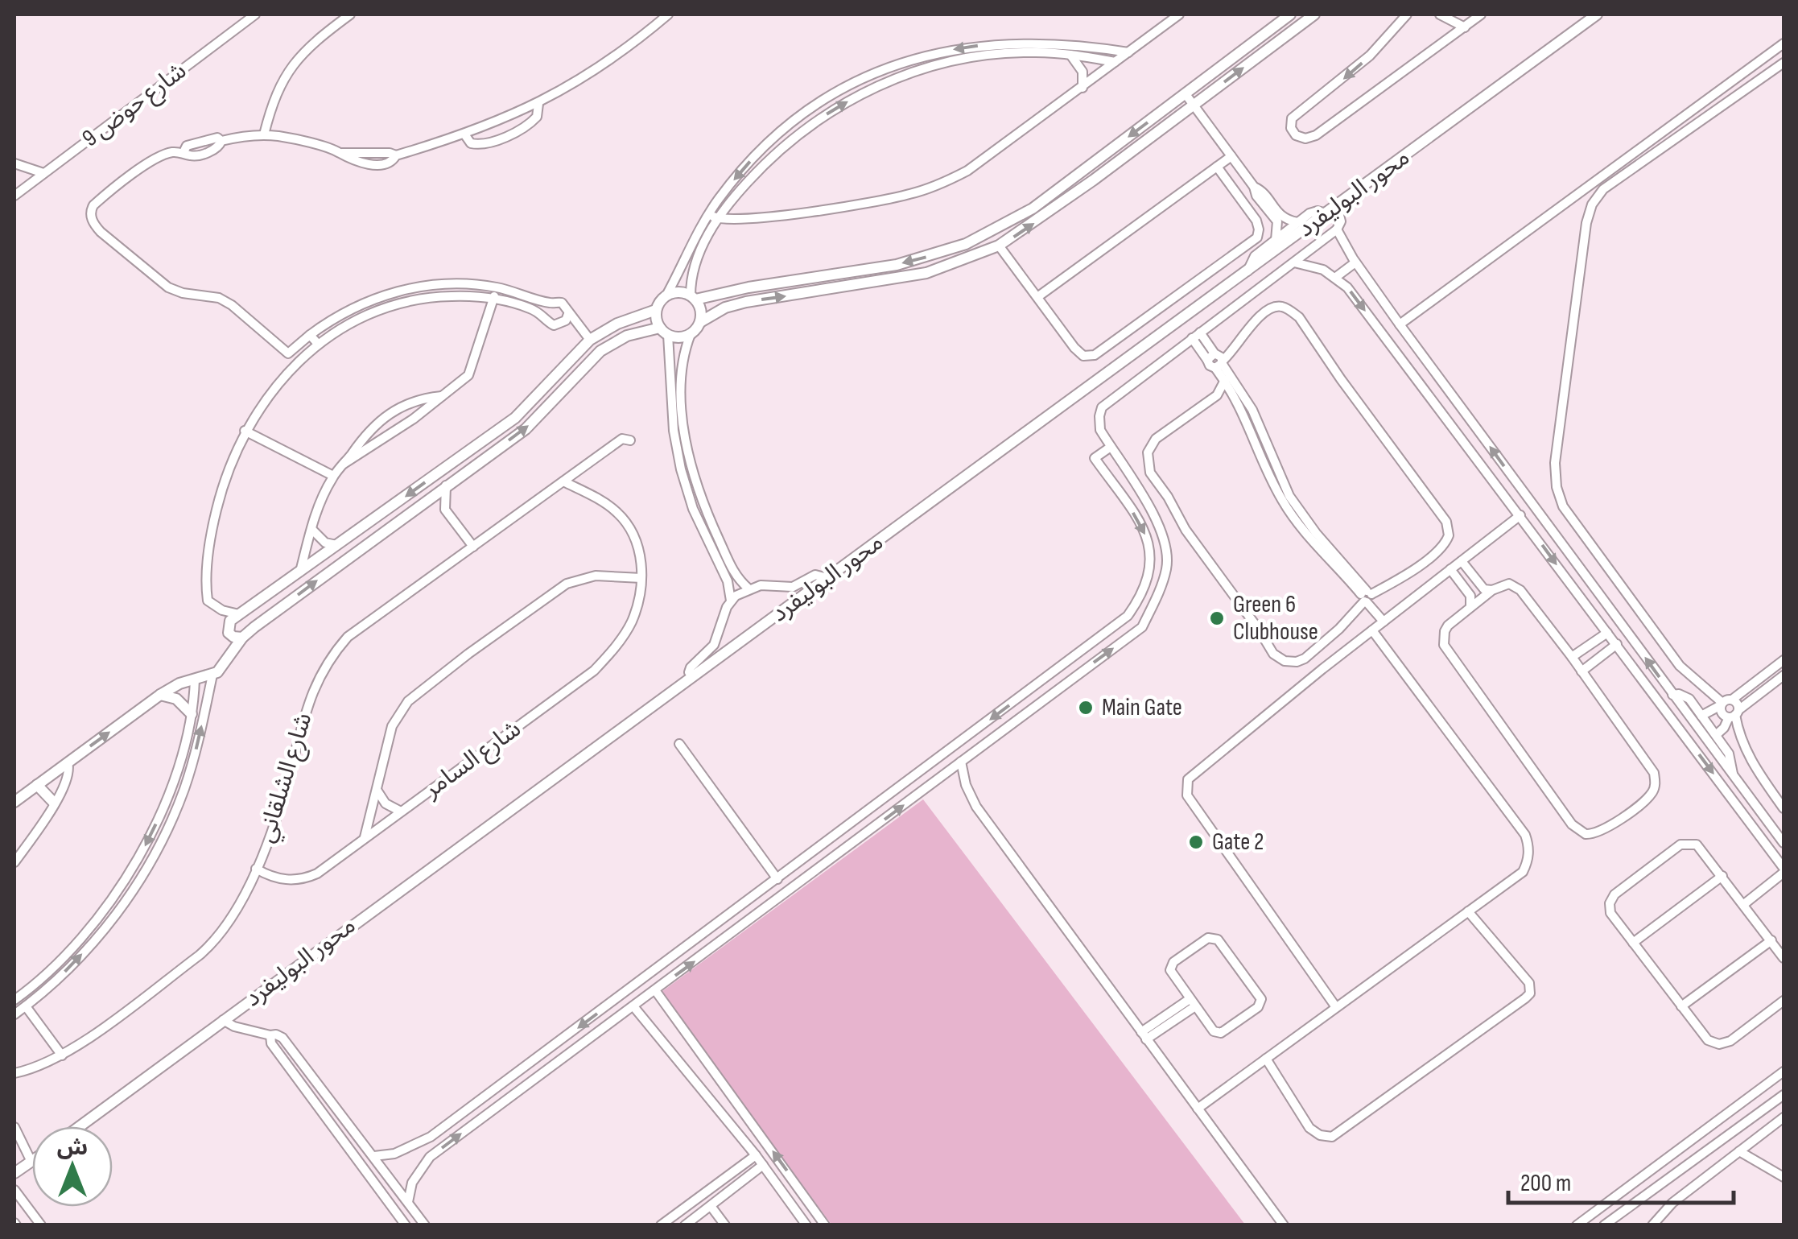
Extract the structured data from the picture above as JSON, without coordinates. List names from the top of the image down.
{
  "streets": {
    "street": [
      "شارع حوض 9",
      "محور البوليفرد",
      "شارع السامر",
      "شارع الشلقاني"
    ]
  },
  "crossings": [
    ["شارع السامر", "شارع الشلقاني"]
  ],
  "places": ["Green 6 Clubhouse", "Main Gate", "Gate 2"],
  "scale_bar": "200 m",
  "north": "top"
}
